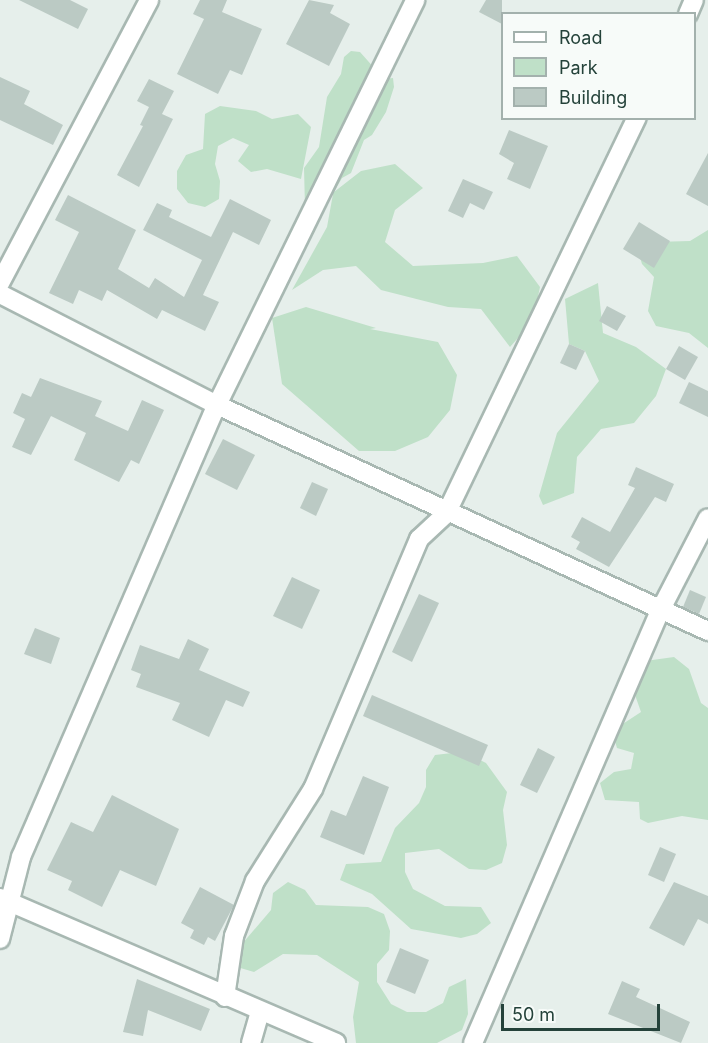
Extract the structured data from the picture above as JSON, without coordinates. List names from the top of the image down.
{
  "legend": ["Road", "Park", "Building"],
  "scale_bar": "50 m"
}
